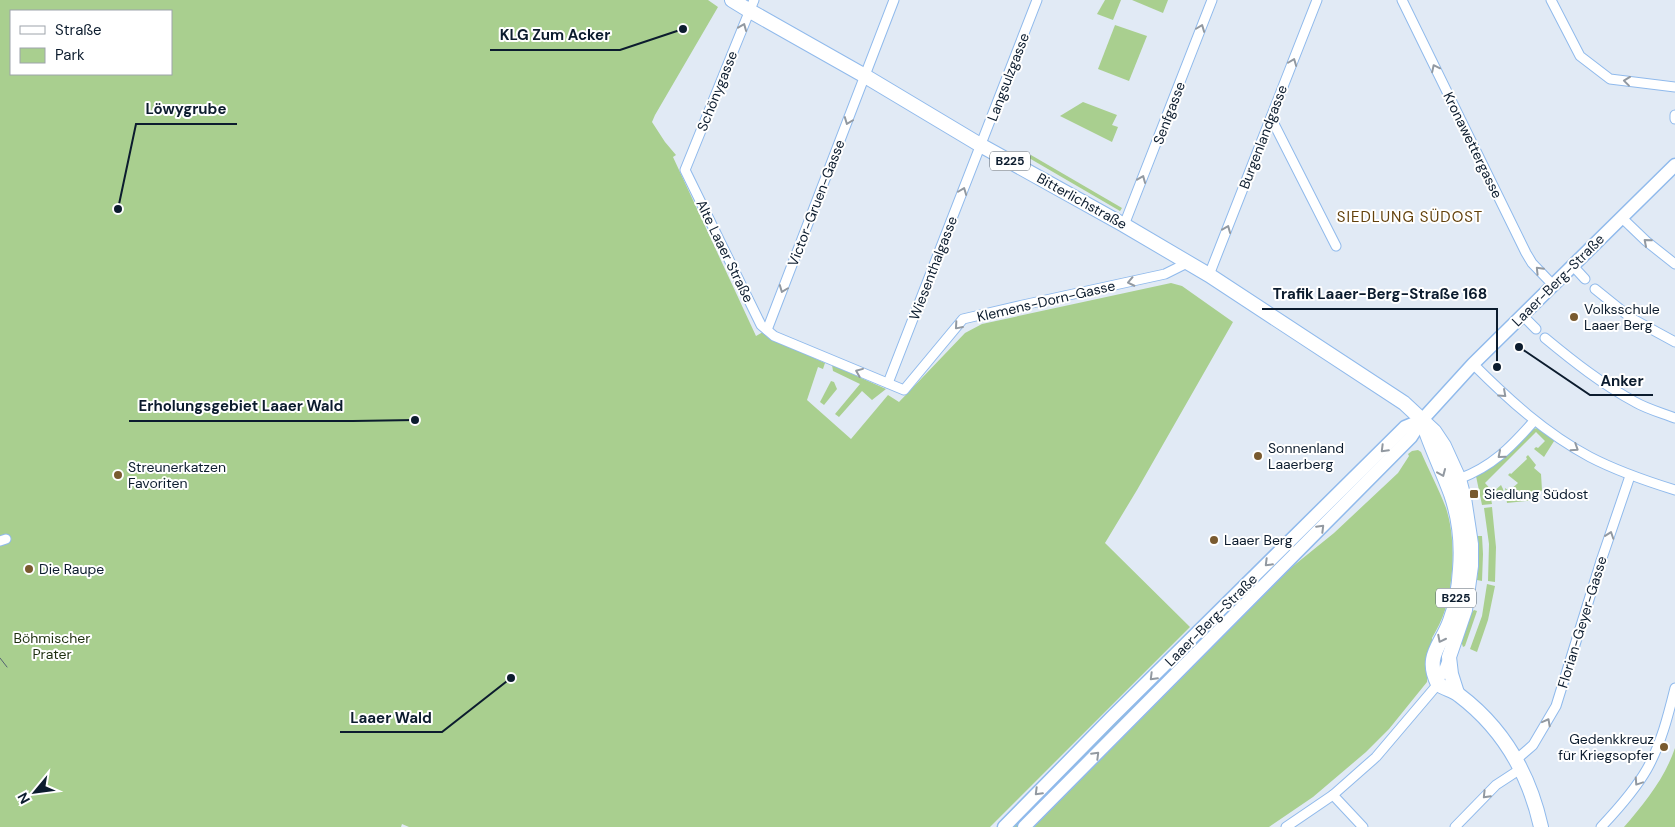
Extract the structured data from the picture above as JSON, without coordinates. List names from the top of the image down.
{
  "streets": {
    "main road": ["B225", "Bitterlichstraße", "Laaer-Berg-Straße"],
    "street": [
      "Langsulzgasse",
      "Schönygasse",
      "Senfgasse",
      "Burgenlandgasse",
      "Kronawettergasse",
      "Victor-Gruen-Gasse",
      "Alte Laaer Straße",
      "Wiesenthalgasse",
      "Klemens-Dorn-Gasse",
      "Florian-Geyer-Gasse"
    ]
  },
  "crossings": [
    ["Langsulzgasse", "Bitterlichstraße"],
    ["Langsulzgasse", "Wiesenthalgasse"],
    ["Schönygasse", "Bitterlichstraße"],
    ["Schönygasse", "Alte Laaer Straße"],
    ["Senfgasse", "Bitterlichstraße"],
    ["Burgenlandgasse", "Bitterlichstraße"],
    ["Kronawettergasse", "Laaer-Berg-Straße"],
    ["B225", "Bitterlichstraße"],
    ["B225", "Laaer-Berg-Straße"],
    ["B225", "Florian-Geyer-Gasse"],
    ["Bitterlichstraße", "Victor-Gruen-Gasse"],
    ["Bitterlichstraße", "Wiesenthalgasse"],
    ["Bitterlichstraße", "Laaer-Berg-Straße"],
    ["Bitterlichstraße", "Klemens-Dorn-Gasse"],
    ["Victor-Gruen-Gasse", "Alte Laaer Straße"],
    ["Victor-Gruen-Gasse", "Klemens-Dorn-Gasse"],
    ["Alte Laaer Straße", "Klemens-Dorn-Gasse"],
    ["Wiesenthalgasse", "Klemens-Dorn-Gasse"]
  ],
  "one_way": [
    "Schönygasse",
    "Senfgasse",
    "Burgenlandgasse",
    "Kronawettergasse",
    "Victor-Gruen-Gasse",
    "Wiesenthalgasse",
    "Klemens-Dorn-Gasse"
  ],
  "districts": ["SIEDLUNG SÜDOST"],
  "parks": ["Böhmischer Prater"],
  "places": {
    "other": [
      "KLG Zum Acker",
      "Löwygrube",
      "Volksschule Laaer Berg",
      "Anker",
      "Trafik Laaer-Berg-Straße 168",
      "Erholungsgebiet Laaer Wald",
      "Sonnenland Laaerberg",
      "Streunerkatzen Favoriten",
      "Laaer Berg",
      "Die Raupe",
      "Laaer Wald",
      "Gedenkkreuz für Kriegsopfer"
    ],
    "transit": ["Siedlung Südost"]
  },
  "legend": ["Straße", "Park"],
  "north": "bottom left"
}
